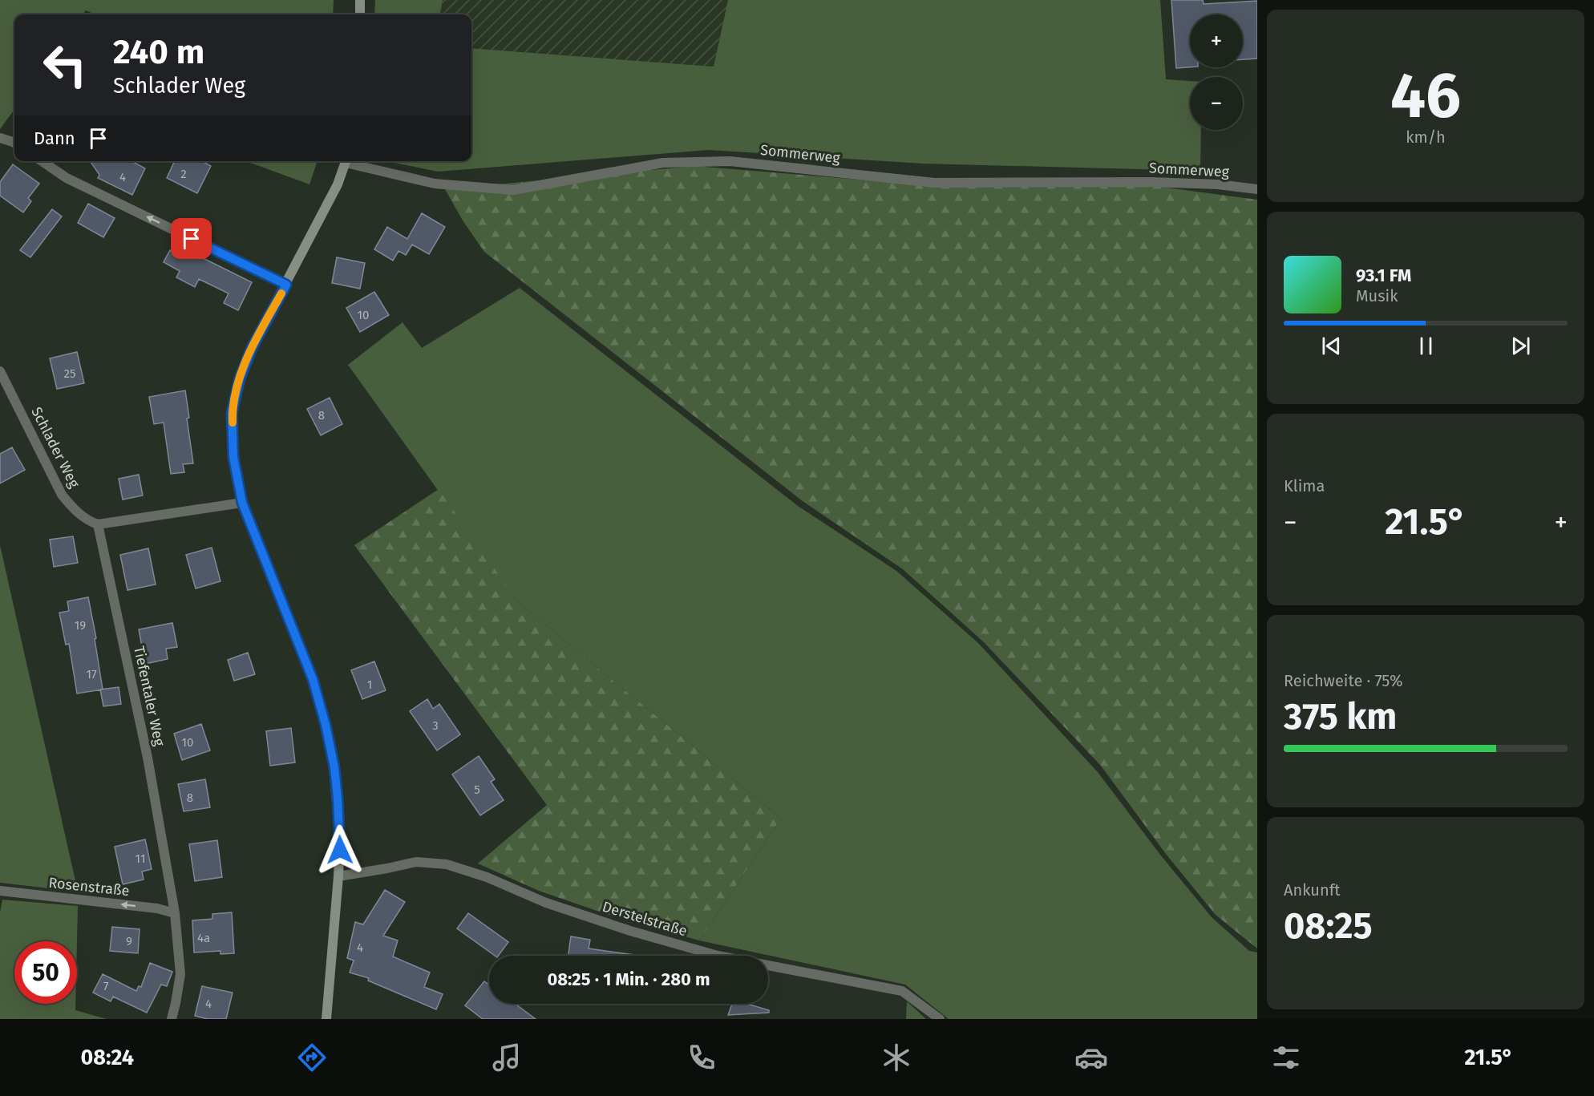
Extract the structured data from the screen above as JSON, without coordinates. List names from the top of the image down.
{
  "streets": {
    "street": [
      "Sommerweg",
      "Schlader Weg",
      "Tiefentaler Weg",
      "Rosenstraße",
      "Derstelstraße"
    ]
  },
  "crossings": [
    ["Schlader Weg", "Tiefentaler Weg"],
    ["Tiefentaler Weg", "Rosenstraße"]
  ],
  "one_way": ["Rosenstraße"],
  "house_numbers": [
    "2",
    "4",
    "10",
    "25",
    "8",
    "19",
    "17",
    "1",
    "3",
    "10",
    "5",
    "8",
    "11",
    "4a",
    "9",
    "4",
    "7",
    "4"
  ],
  "page": {
    "tile": [
      ["46", "km/h"],
      "Klima",
      ["Reichweite · 75%", "375 km"],
      ["Ankunft", "08:25"]
    ],
    "map_buttons": ["+", "−"],
    "turn": ["240 m", "Schlader Weg"],
    "then": "Dann",
    "song": ["93.1 FM", "Musik"],
    "heat": ["−", "21.5°", "+"],
    "limit": "50",
    "trip": "08:25 · 1 Min. · 280 m",
    "tabs": ["08:24", "21.5°"]
  }
}
